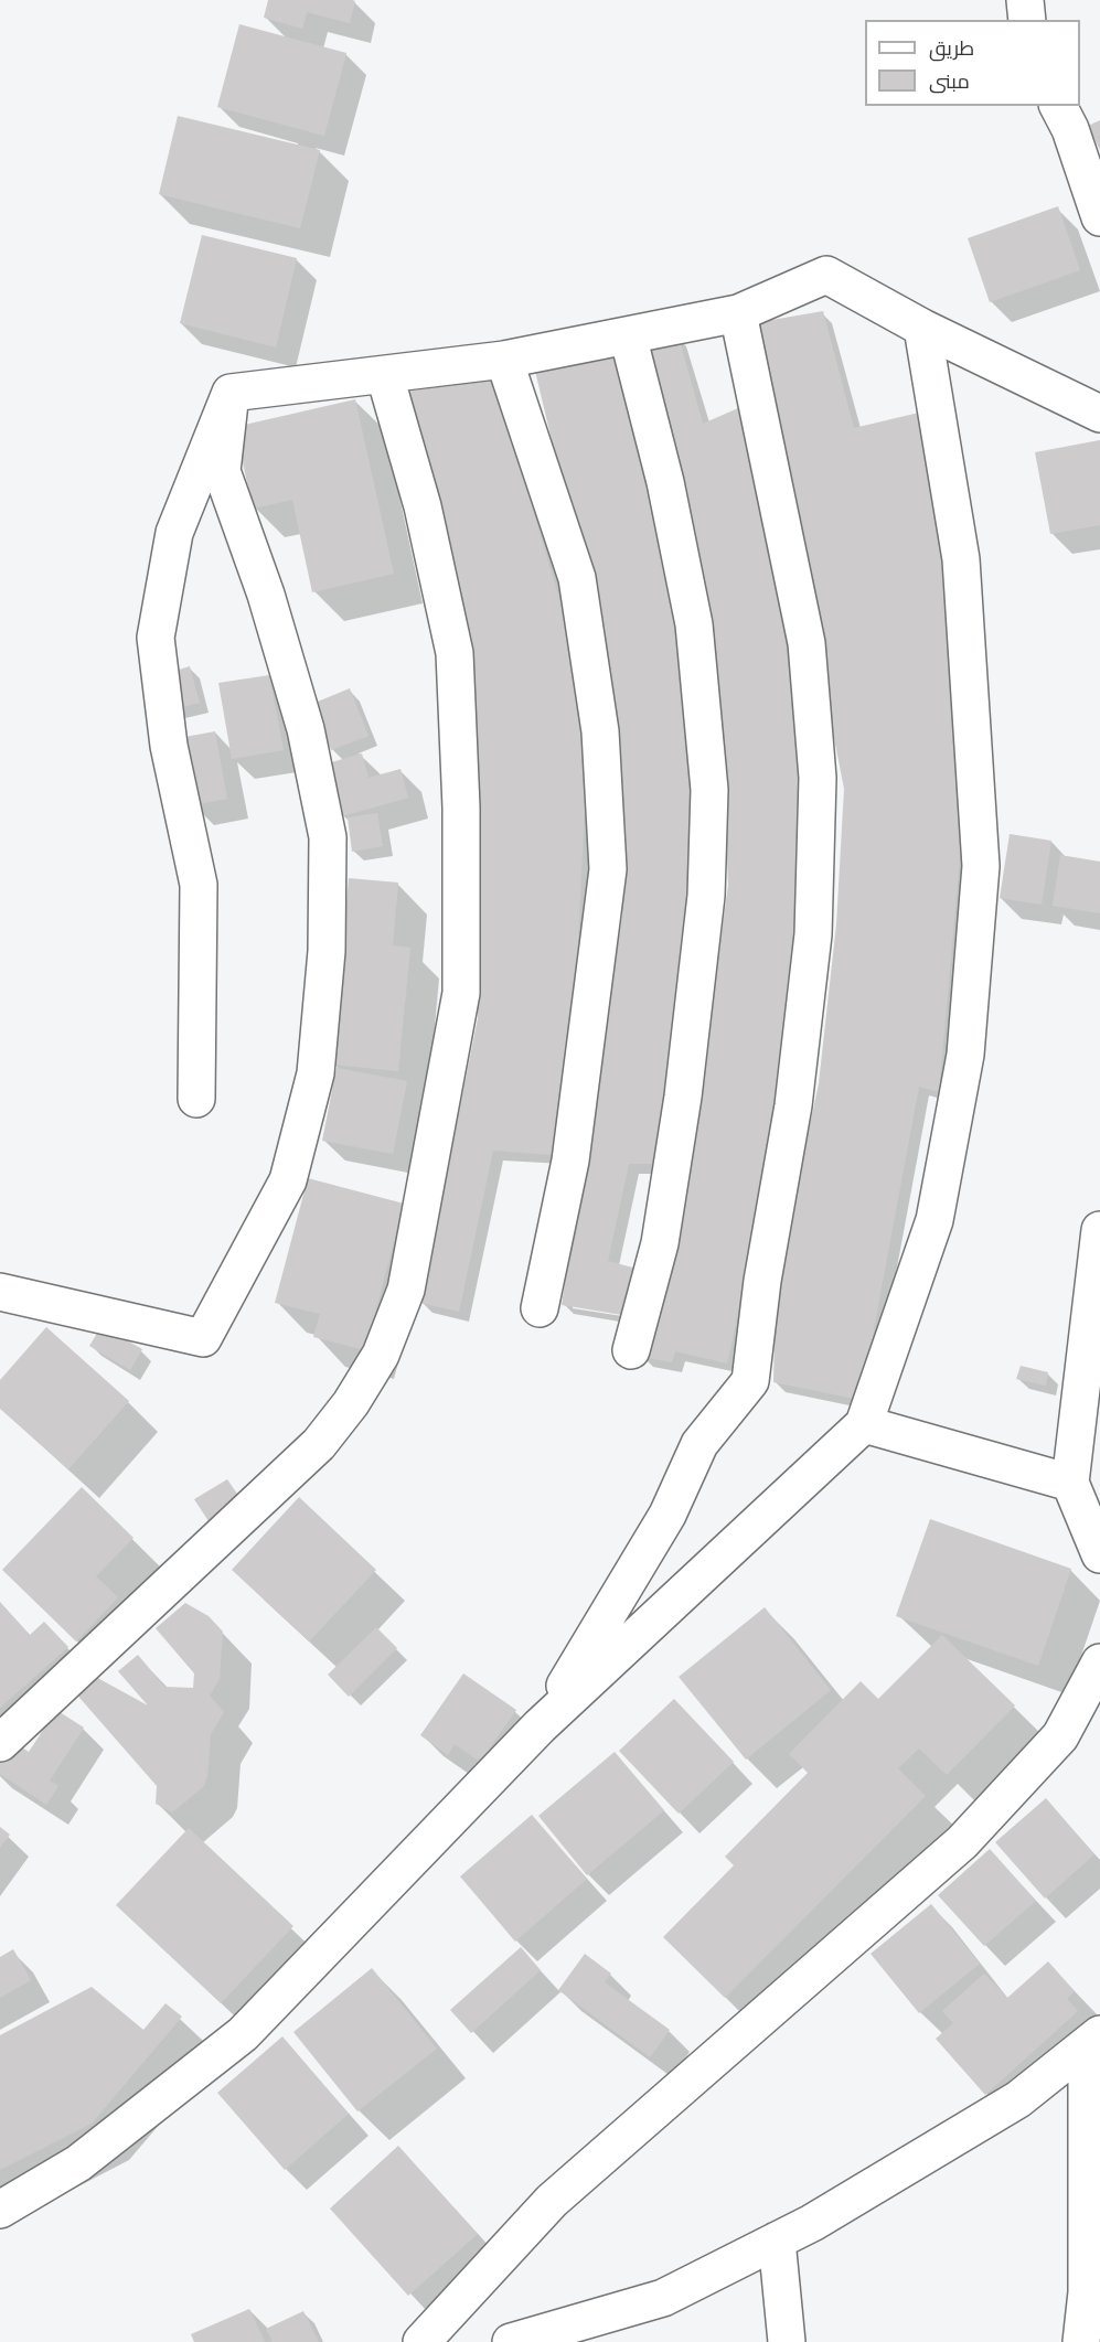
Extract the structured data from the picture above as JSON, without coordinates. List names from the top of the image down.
{
  "legend": ["طريق", "مبنى"]
}
